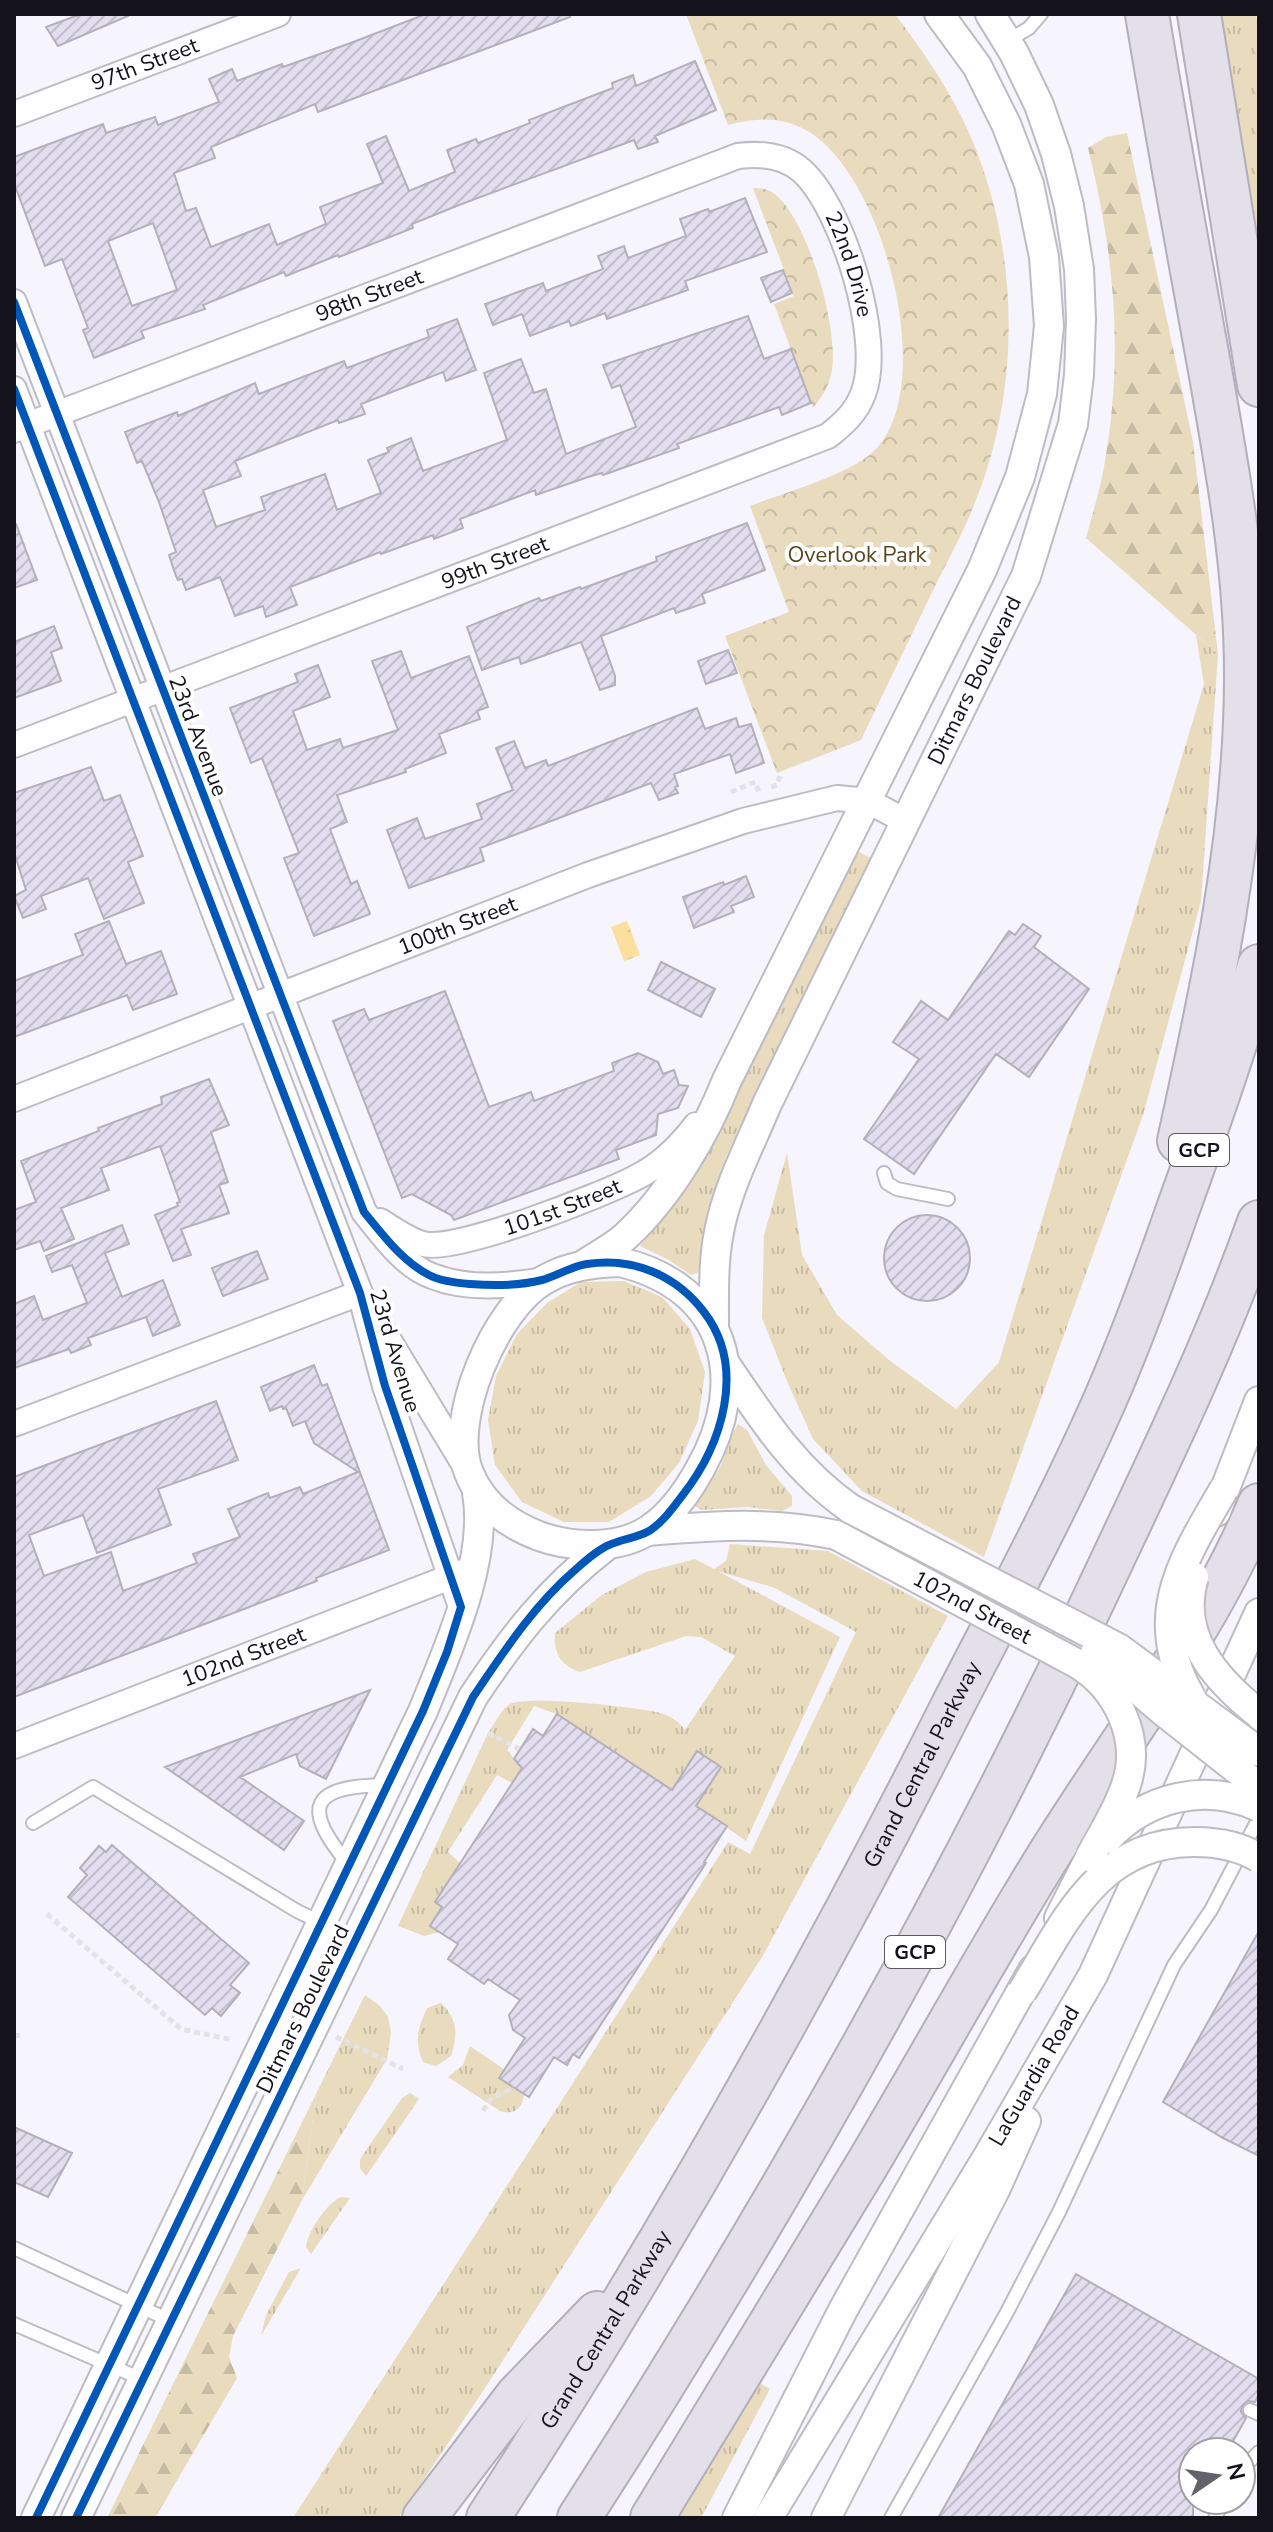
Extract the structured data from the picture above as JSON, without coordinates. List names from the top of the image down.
{
  "streets": {
    "highway": ["GCP", "Grand Central Parkway"],
    "street": [
      "97th Street",
      "22nd Drive",
      "98th Street",
      "99th Street",
      "Ditmars Boulevard",
      "23rd Avenue",
      "100th Street",
      "101st Street",
      "102nd Street",
      "LaGuardia Road"
    ]
  },
  "crossings": [
    ["22nd Drive", "98th Street"],
    ["22nd Drive", "99th Street"],
    ["98th Street", "23rd Avenue"],
    ["99th Street", "23rd Avenue"],
    ["Ditmars Boulevard", "23rd Avenue"],
    ["Ditmars Boulevard", "100th Street"],
    ["Ditmars Boulevard", "101st Street"],
    ["Ditmars Boulevard", "102nd Street"],
    ["23rd Avenue", "100th Street"],
    ["23rd Avenue", "101st Street"],
    ["23rd Avenue", "102nd Street"]
  ],
  "parks": ["Overlook Park"],
  "north": "right"
}
